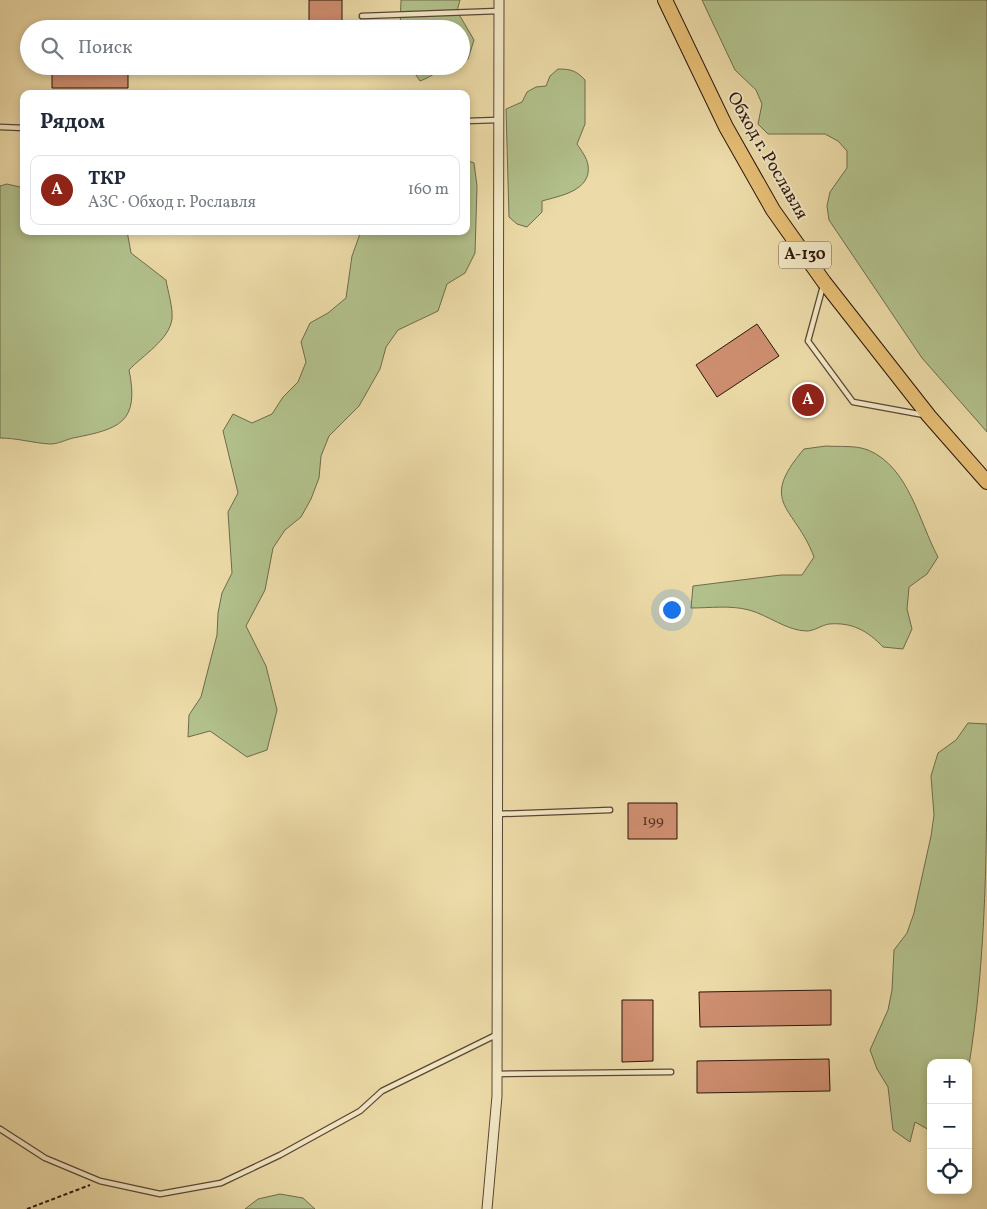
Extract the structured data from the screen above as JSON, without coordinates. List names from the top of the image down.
{
  "streets": {
    "highway": ["Обход г. Рославля", "А-130"]
  },
  "house_numbers": ["199"],
  "page": {
    "search": "Поиск",
    "heading": "Рядом",
    "list": [
      {
        "mark": "A",
        "name": "ТКР",
        "note": "АЗС · Обход г. Рославля",
        "value": "160 m"
      }
    ],
    "pins": "A",
    "map_buttons": ["+", "−"]
  }
}
